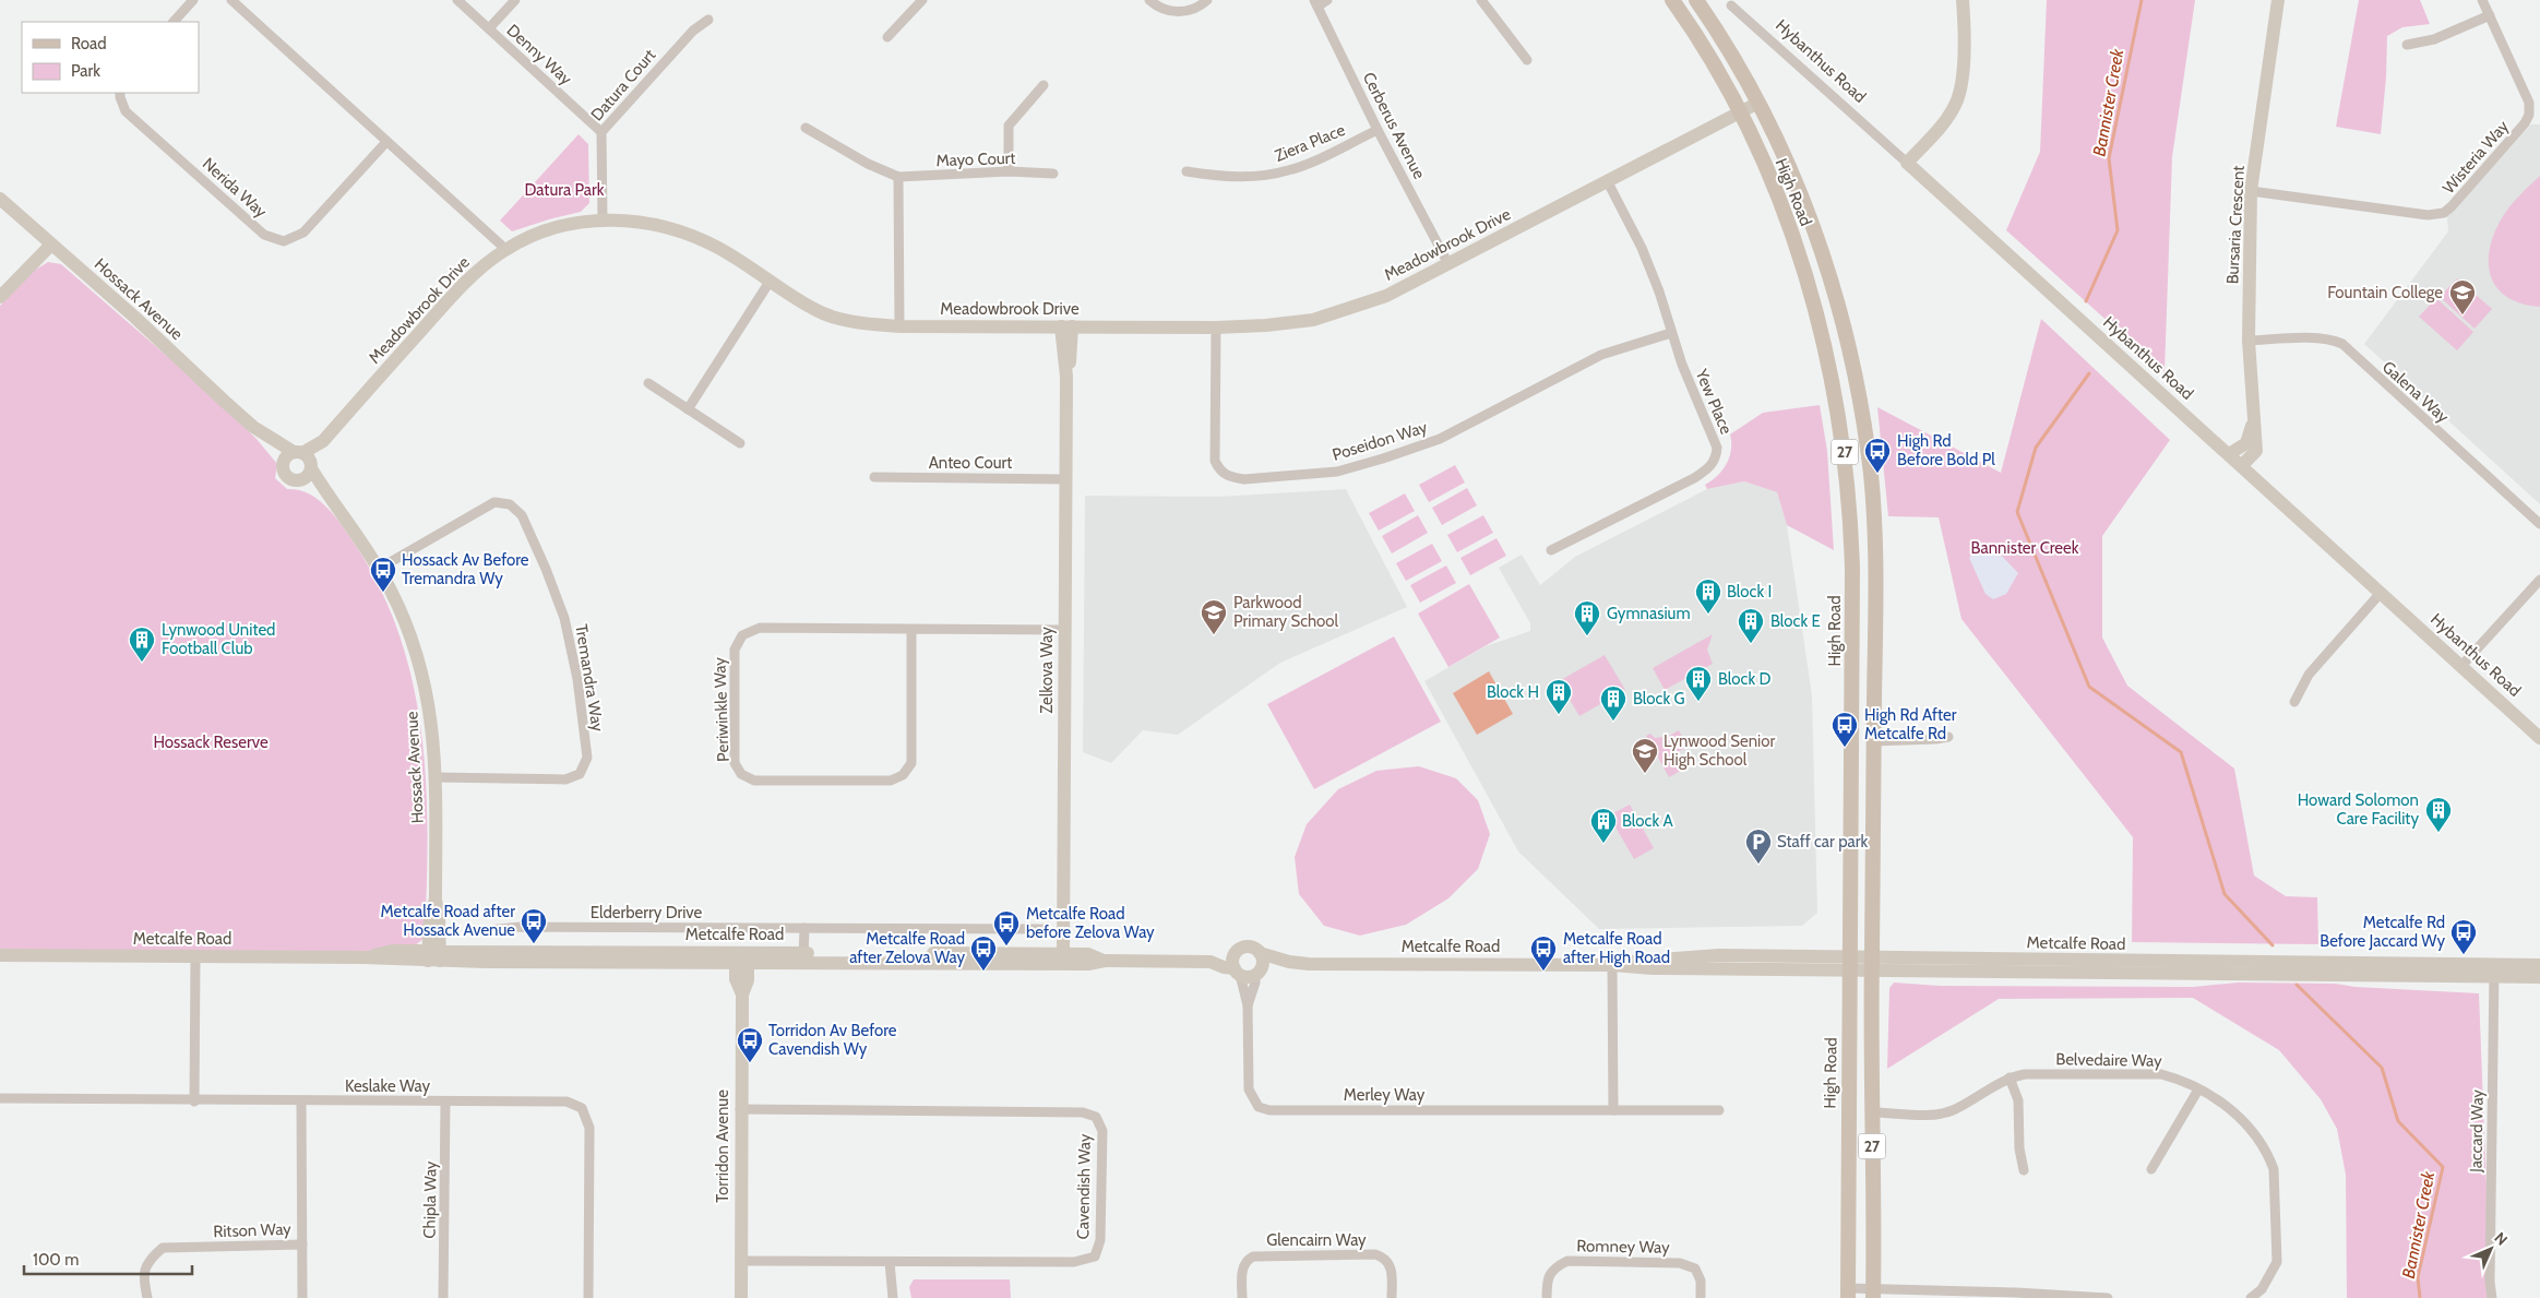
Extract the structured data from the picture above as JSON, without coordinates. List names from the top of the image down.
{
  "streets": {
    "main road": ["High Road", "27"],
    "street": [
      "Denny Way",
      "Hybanthus Road",
      "Datura Court",
      "Cerberus Avenue",
      "Ziera Place",
      "Wisteria Way",
      "Mayo Court",
      "Nerida Way",
      "Bursaria Crescent",
      "Meadowbrook Drive",
      "Hossack Avenue",
      "Galena Way",
      "Yew Place",
      "Poseidon Way",
      "Anteo Court",
      "Zelkova Way",
      "Tremandra Way",
      "Periwinkle Way",
      "Elderberry Drive",
      "Metcalfe Road",
      "Belvedaire Way",
      "Keslake Way",
      "Merley Way",
      "Jaccard Way",
      "Torridon Avenue",
      "Cavendish Way",
      "Chipla Way",
      "Ritson Way",
      "Glencairn Way",
      "Romney Way"
    ]
  },
  "crossings": [
    ["Denny Way", "Datura Court"],
    ["Hybanthus Road", "Bursaria Crescent"],
    ["Datura Court", "Meadowbrook Drive"],
    ["Cerberus Avenue", "Ziera Place"],
    ["Cerberus Avenue", "Meadowbrook Drive"],
    ["Wisteria Way", "Bursaria Crescent"],
    ["High Road", "Meadowbrook Drive"],
    ["High Road", "Metcalfe Road"],
    ["High Road", "Belvedaire Way"],
    ["Bursaria Crescent", "Galena Way"],
    ["Meadowbrook Drive", "Hossack Avenue"],
    ["Meadowbrook Drive", "Yew Place"],
    ["Meadowbrook Drive", "Poseidon Way"],
    ["Meadowbrook Drive", "Zelkova Way"],
    ["Hossack Avenue", "Tremandra Way"],
    ["Hossack Avenue", "Metcalfe Road"],
    ["Yew Place", "Poseidon Way"],
    ["Anteo Court", "Zelkova Way"],
    ["Zelkova Way", "Periwinkle Way"],
    ["Zelkova Way", "Metcalfe Road"],
    ["Metcalfe Road", "Merley Way"],
    ["Metcalfe Road", "Jaccard Way"],
    ["Metcalfe Road", "Torridon Avenue"],
    ["Keslake Way", "Chipla Way"],
    ["Keslake Way", "Ritson Way"],
    ["Torridon Avenue", "Cavendish Way"]
  ],
  "water": ["Bannister Creek"],
  "parks": ["Datura Park", "Bannister Creek", "Hossack Reserve"],
  "places": {
    "school or university": ["Fountain College", "Parkwood Primary School", "Lynwood Senior High School"],
    "bus stop": [
      "High Rd Before Bold Pl",
      "Hossack Av Before Tremandra Wy",
      "High Rd After Metcalfe Rd",
      "Metcalfe Road after Hossack Avenue",
      "Metcalfe Road before Zelova Way",
      "Metcalfe Rd Before Jaccard Wy",
      "Metcalfe Road after Zelova Way",
      "Metcalfe Road after High Road",
      "Torridon Av Before Cavendish Wy"
    ],
    "building": [
      "Block I",
      "Gymnasium",
      "Block E",
      "Lynwood United Football Club",
      "Block D",
      "Block H",
      "Block G",
      "Howard Solomon Care Facility",
      "Block A"
    ],
    "parking": ["Staff car park"]
  },
  "legend": ["Road", "Park"],
  "scale_bar": "100 m",
  "north": "top right"
}
